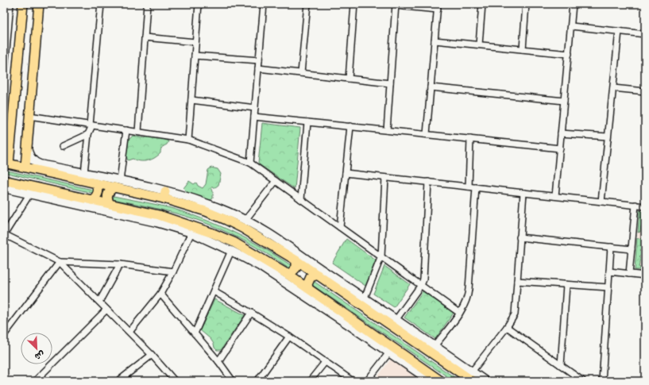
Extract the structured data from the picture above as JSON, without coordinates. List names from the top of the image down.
{
  "north": "bottom right"
}
